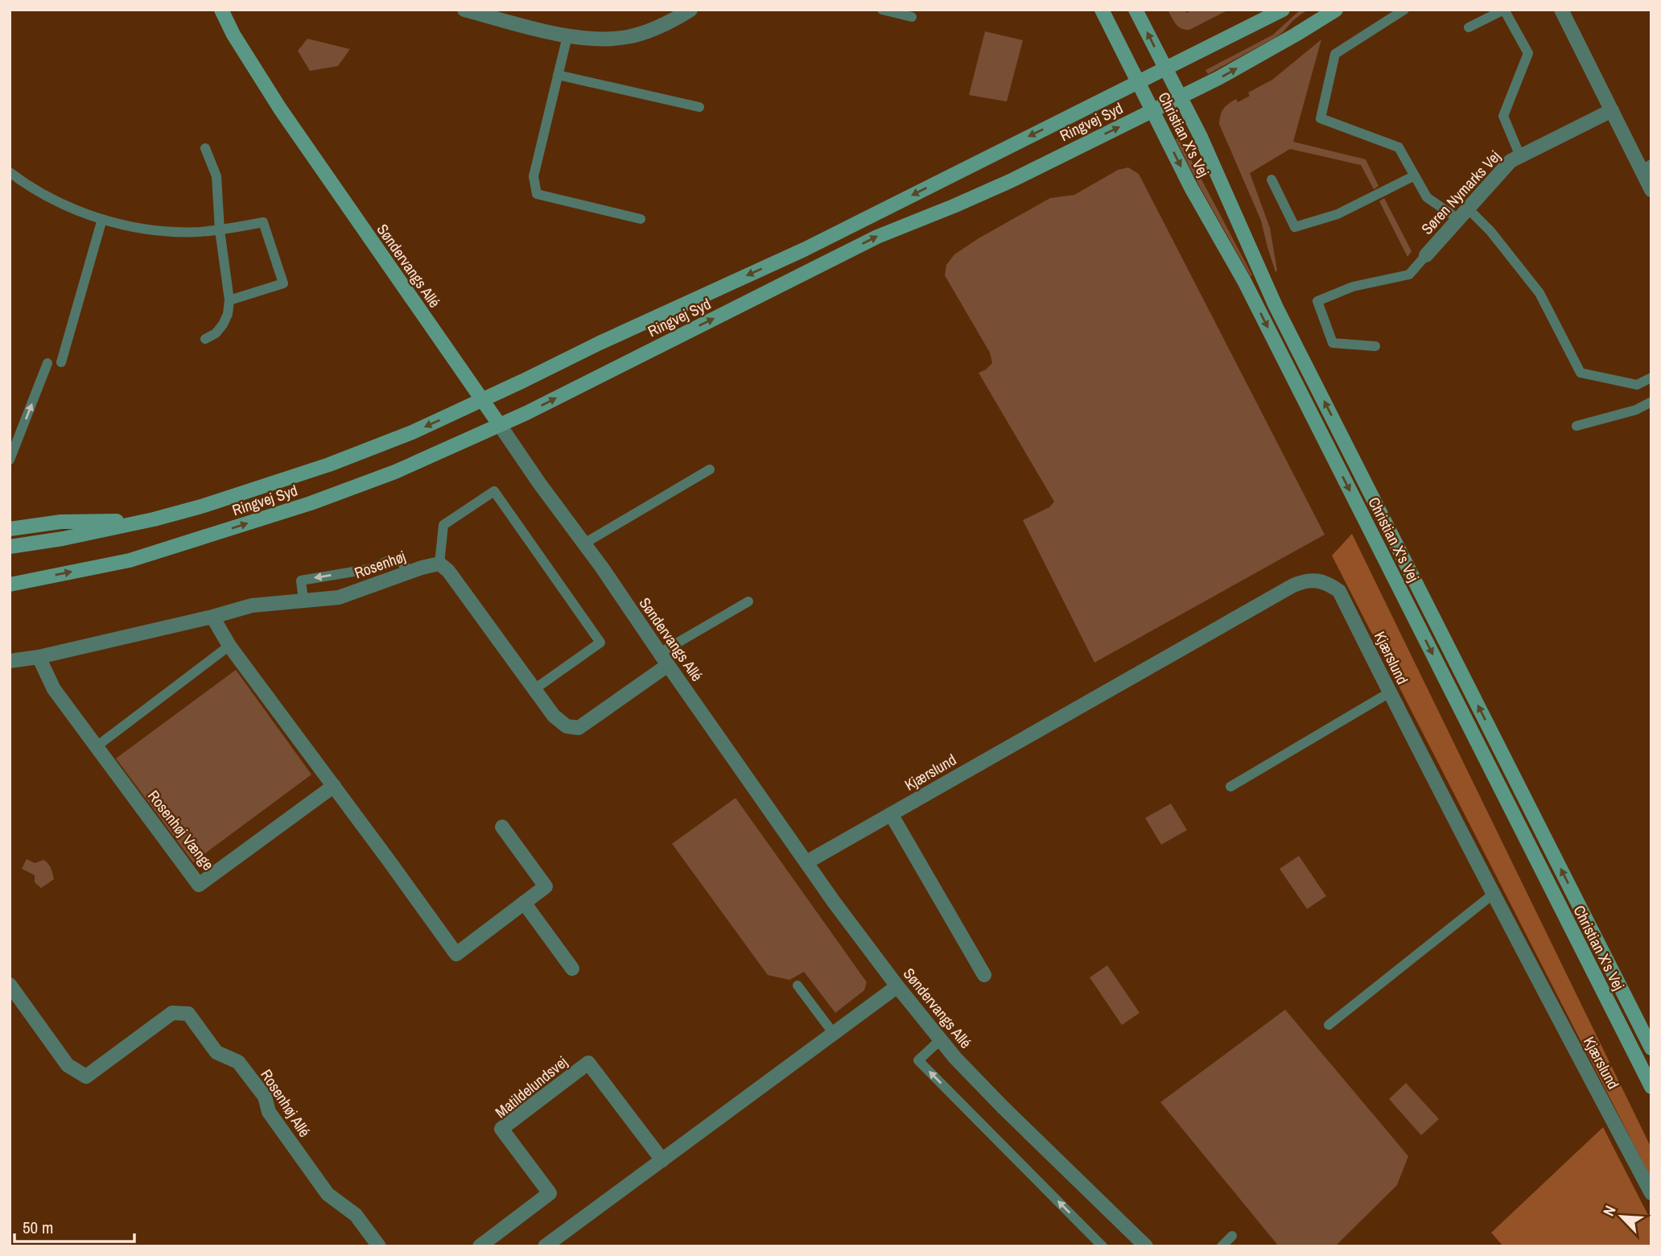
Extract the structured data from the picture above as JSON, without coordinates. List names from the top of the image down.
{
  "streets": {
    "main road": ["Ringvej Syd", "Christian X's Vej", "Søndervangs Allé"],
    "street": [
      "Søren Nymarks Vej",
      "Rosenhøj",
      "Kjærslund",
      "Rosenhøj Vænge",
      "Matildelundsvej",
      "Rosenhøj Allé"
    ]
  },
  "crossings": [
    ["Ringvej Syd", "Christian X's Vej"],
    ["Ringvej Syd", "Søndervangs Allé"],
    ["Søndervangs Allé", "Kjærslund"],
    ["Rosenhøj", "Rosenhøj Vænge"]
  ],
  "scale_bar": "50 m",
  "north": "top left"
}
